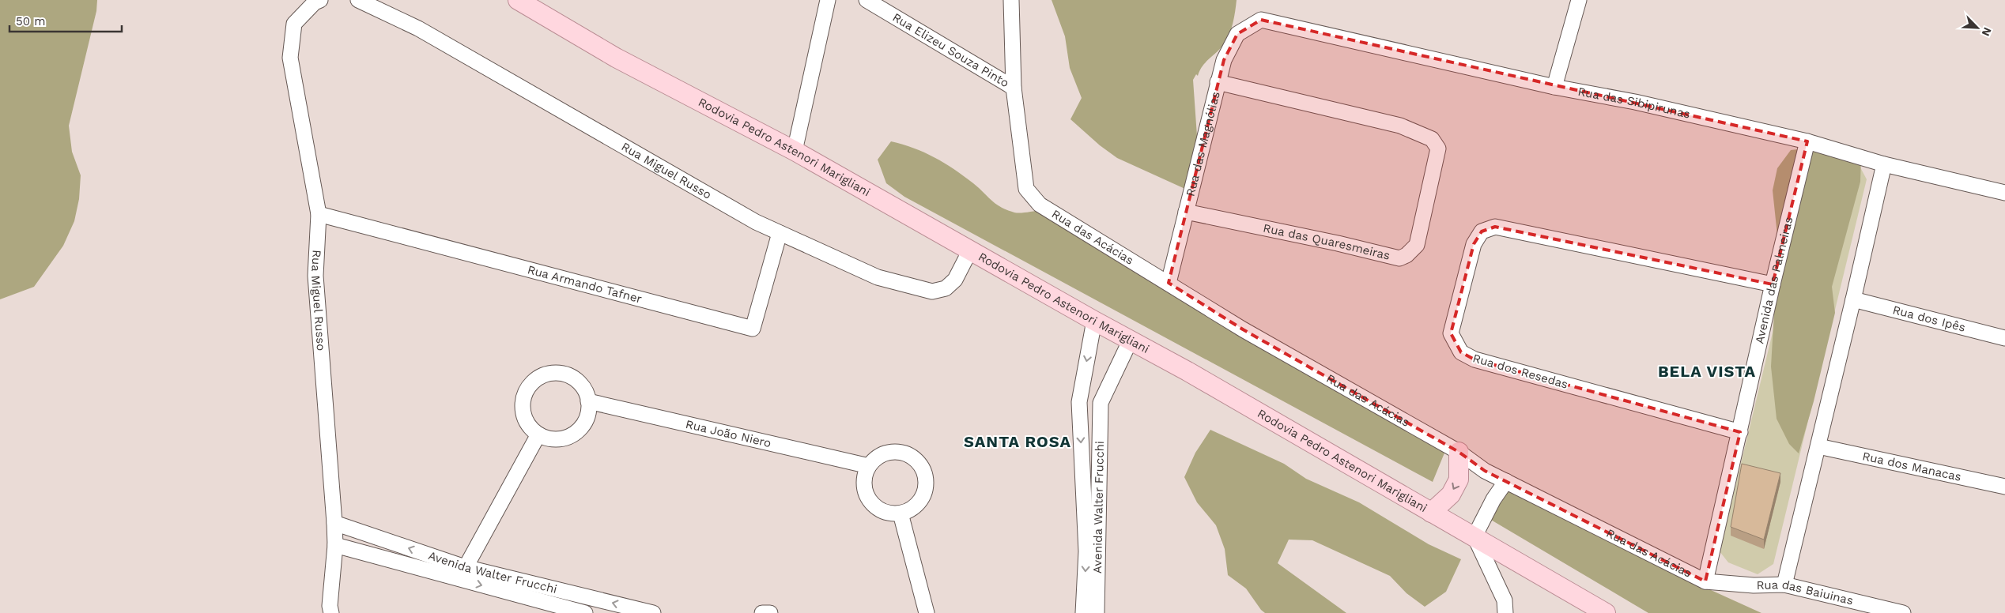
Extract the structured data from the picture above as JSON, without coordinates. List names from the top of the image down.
{
  "streets": {
    "main road": ["Rodovia Pedro Astenori Marigliani"],
    "street": [
      "Rua Elizeu Souza Pinto",
      "Rua das Sibipirunas",
      "Rua das Magnólias",
      "Rua Miguel Russo",
      "Rua das Acácias",
      "Rua das Quaresmeiras",
      "Avenida das Palmeiras",
      "Rua Armando Tafner",
      "Rua dos Ipês",
      "Rua dos Resedas",
      "Rua João Niero",
      "Rua dos Manacas",
      "Avenida Walter Frucchi",
      "Rua das Baiuinas"
    ]
  },
  "crossings": [
    ["Rua Elizeu Souza Pinto", "Rua das Acácias"],
    ["Rua das Sibipirunas", "Rua das Magnólias"],
    ["Rua das Sibipirunas", "Avenida das Palmeiras"],
    ["Rua das Magnólias", "Rua das Acácias"],
    ["Rua das Magnólias", "Rua das Quaresmeiras"],
    ["Rodovia Pedro Astenori Marigliani", "Rua Miguel Russo"],
    ["Rodovia Pedro Astenori Marigliani", "Avenida Walter Frucchi"],
    ["Rua Miguel Russo", "Rua Armando Tafner"],
    ["Rua Miguel Russo", "Avenida Walter Frucchi"],
    ["Rua das Acácias", "Avenida das Palmeiras"],
    ["Rua das Acácias", "Rua das Baiuinas"],
    ["Avenida das Palmeiras", "Rua dos Resedas"],
    ["Avenida das Palmeiras", "Rua das Baiuinas"]
  ],
  "districts": ["BELA VISTA", "SANTA ROSA"],
  "scale_bar": "50 m",
  "north": "bottom right"
}
